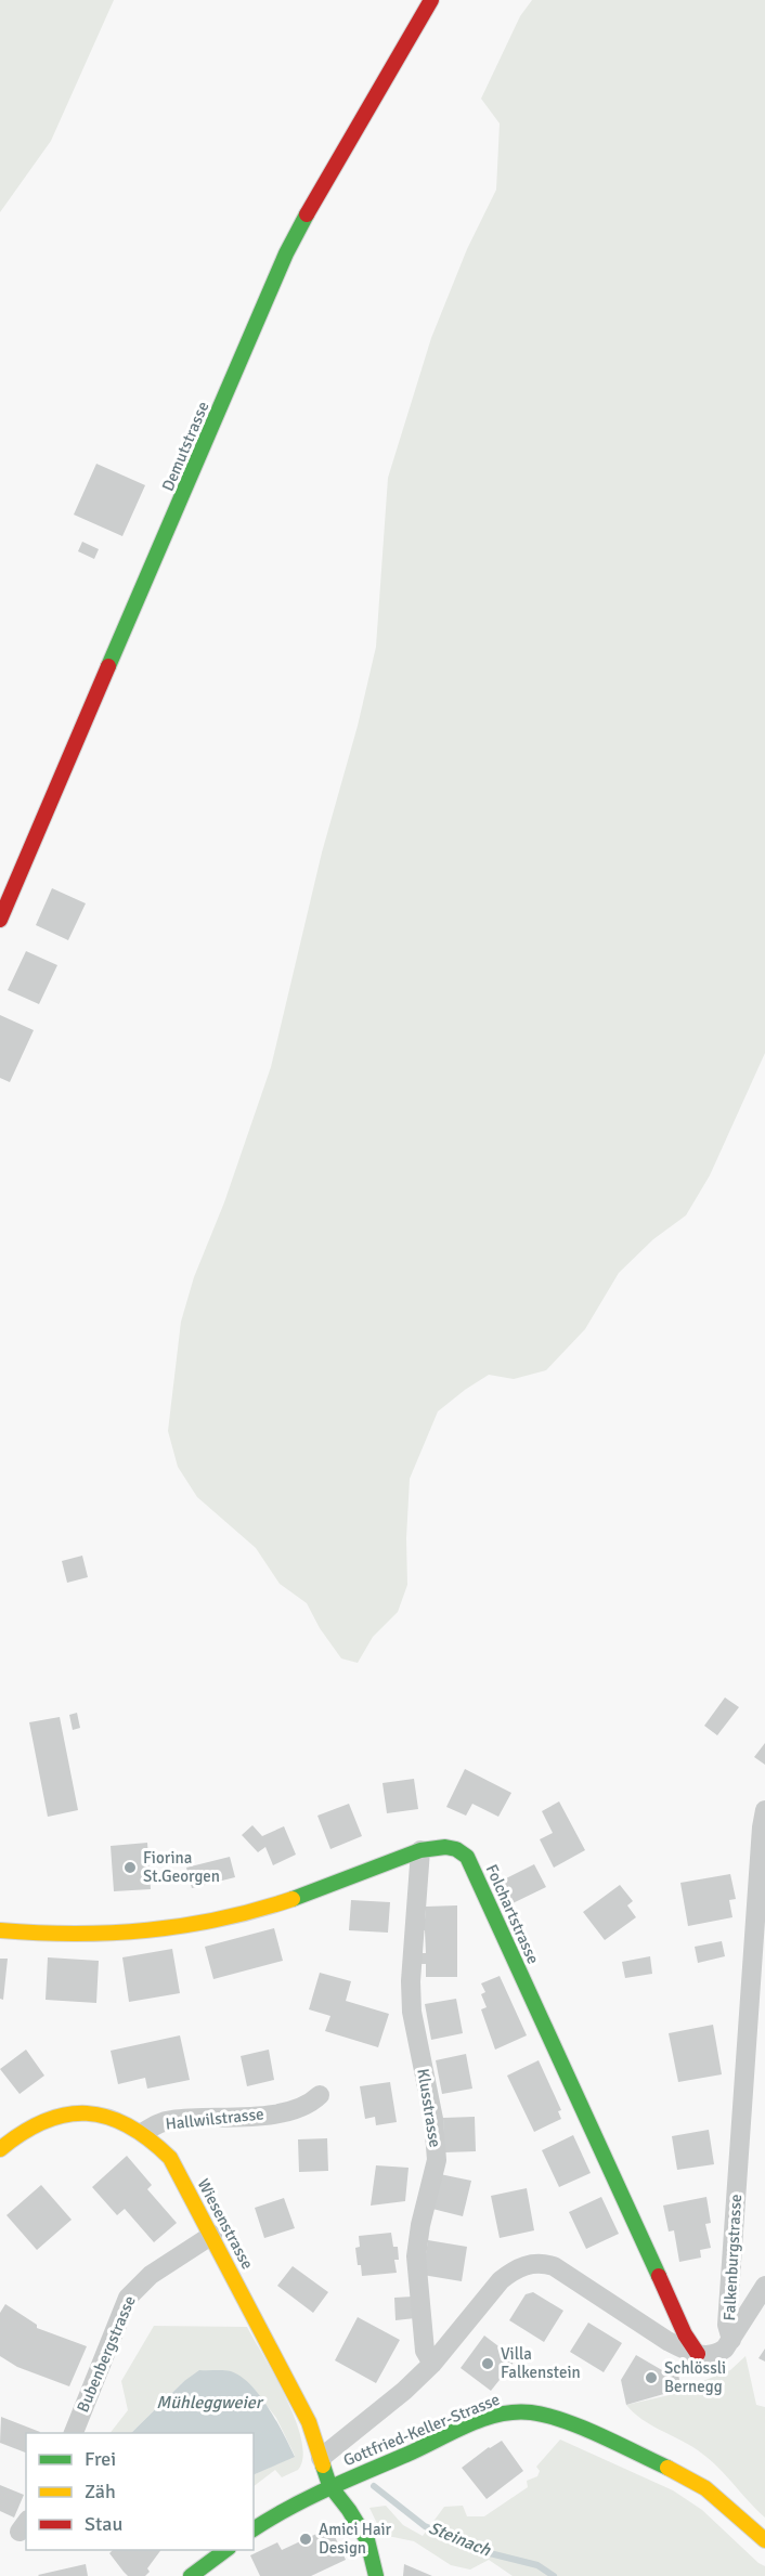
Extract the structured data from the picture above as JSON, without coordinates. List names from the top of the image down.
{
  "streets": {
    "street": [
      "Demutstrasse",
      "Folchartstrasse",
      "Klusstrasse",
      "Hallwilstrasse",
      "Wiesenstrasse",
      "Falkenburgstrasse",
      "Bubenbergstrasse",
      "Gottfried-Keller-Strasse"
    ]
  },
  "crossings": [
    ["Folchartstrasse", "Klusstrasse"],
    ["Folchartstrasse", "Falkenburgstrasse"],
    ["Hallwilstrasse", "Wiesenstrasse"],
    ["Wiesenstrasse", "Bubenbergstrasse"],
    ["Wiesenstrasse", "Gottfried-Keller-Strasse"]
  ],
  "water": ["Mühleggweier", "Steinach"],
  "places": [
    "Fiorina St.Georgen",
    "Villa Falkenstein",
    "Schlössli Bernegg",
    "Amici Hair Design"
  ],
  "legend": ["Frei", "Zäh", "Stau"]
}
